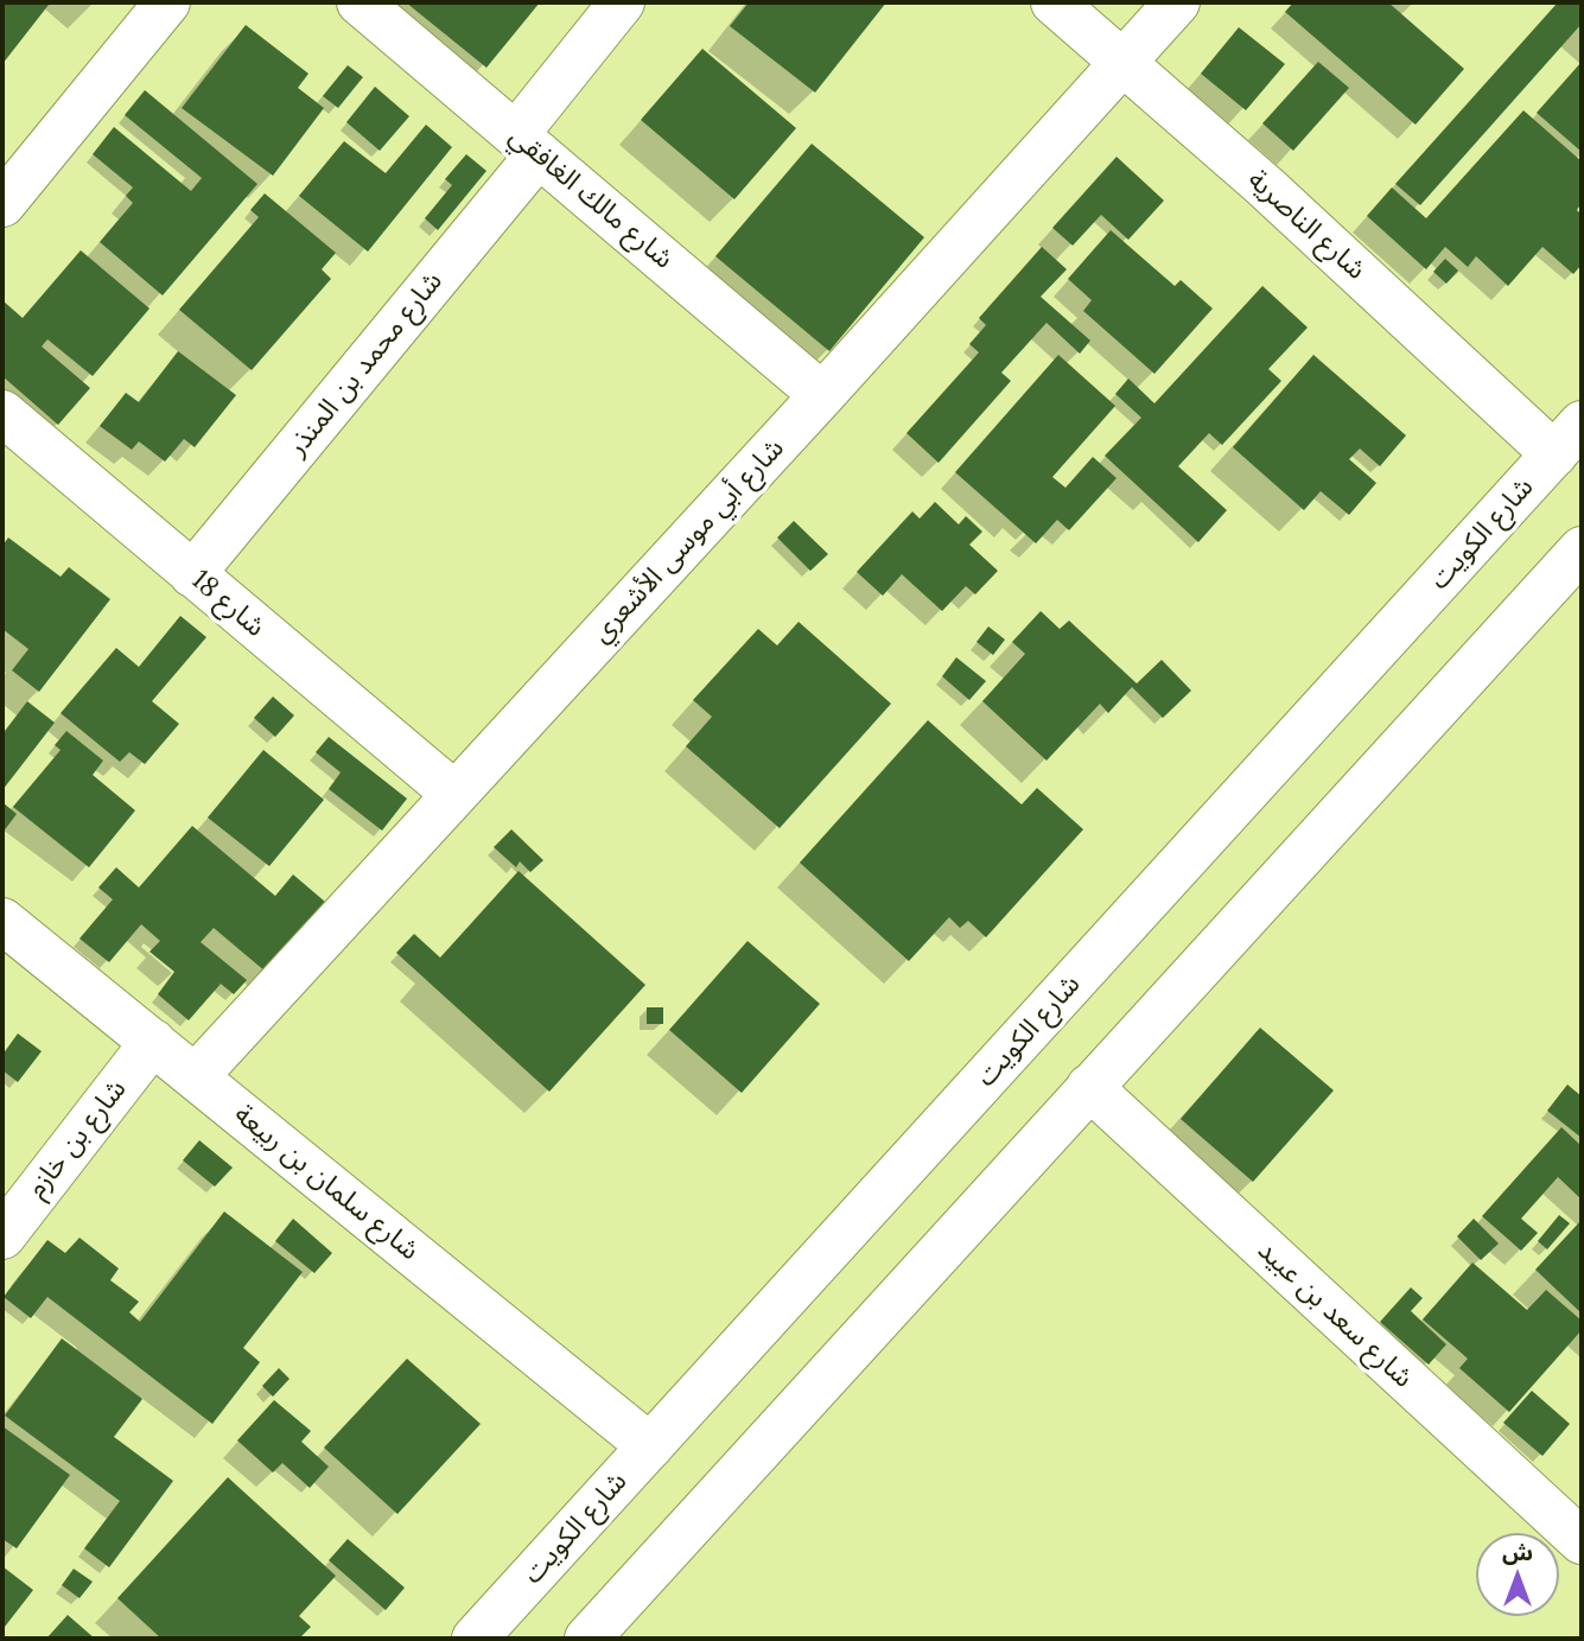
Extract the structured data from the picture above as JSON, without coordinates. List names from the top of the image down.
{
  "streets": {
    "street": [
      "شارع مالك الغافقي",
      "شارع الناصرية",
      "شارع محمد بن المنذر",
      "شارع الكويت",
      "شارع أبي موسى الأشعري",
      "شارع 18",
      "شارع بن خازم",
      "شارع سلمان بن ربيعة",
      "شارع سعد بن عبيد"
    ]
  },
  "crossings": [
    ["شارع مالك الغافقي", "شارع محمد بن المنذر"],
    ["شارع مالك الغافقي", "شارع أبي موسى الأشعري"],
    ["شارع الناصرية", "شارع الكويت"],
    ["شارع الناصرية", "شارع أبي موسى الأشعري"],
    ["شارع محمد بن المنذر", "شارع 18"],
    ["شارع الكويت", "شارع سلمان بن ربيعة"],
    ["شارع أبي موسى الأشعري", "شارع 18"],
    ["شارع أبي موسى الأشعري", "شارع سلمان بن ربيعة"],
    ["شارع بن خازم", "شارع سلمان بن ربيعة"]
  ],
  "north": "top"
}
